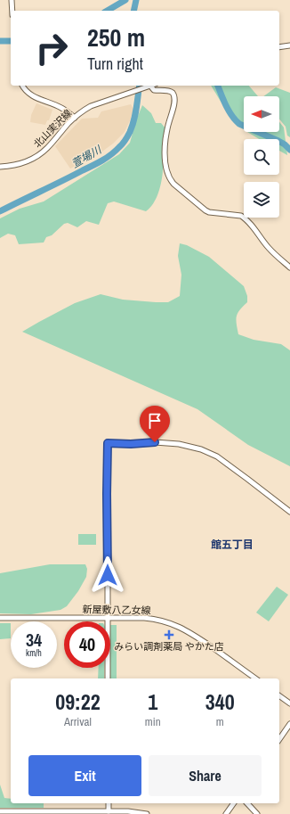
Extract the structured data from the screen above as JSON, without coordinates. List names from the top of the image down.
{
  "streets": {
    "street": ["北山実沢線", "新屋敷八乙女線"]
  },
  "districts": ["館五丁目"],
  "water": ["萱場川"],
  "places": {
    "health": ["みらい調剤薬局 やかた店"]
  },
  "north": "left",
  "page": {
    "turn": ["250 m", "Turn right"],
    "speed": "34 km/h",
    "limit": "40",
    "eta": [
      "09:22",
      "Arrival",
      "1",
      "min",
      "340",
      "m"
    ],
    "buttons": ["Exit", "Share"]
  }
}
